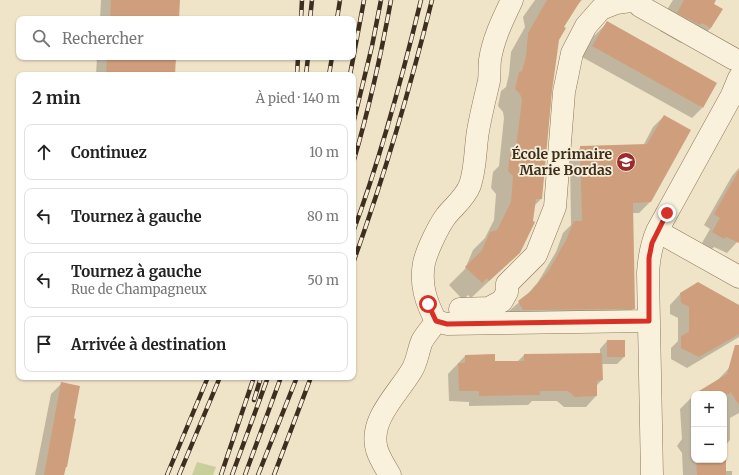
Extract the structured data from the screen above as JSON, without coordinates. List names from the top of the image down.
{
  "places": {
    "school or university": ["École primaire Marie Bordas"]
  },
  "page": {
    "search": "Rechercher",
    "heading": ["2 min", "À pied · 140 m"],
    "list": [
      ["Continuez", "10 m"],
      ["Tournez à gauche", "80 m"],
      ["Tournez à gauche", "Rue de Champagneux", "50 m"],
      "Arrivée à destination"
    ],
    "map_buttons": ["+", "−"]
  }
}
